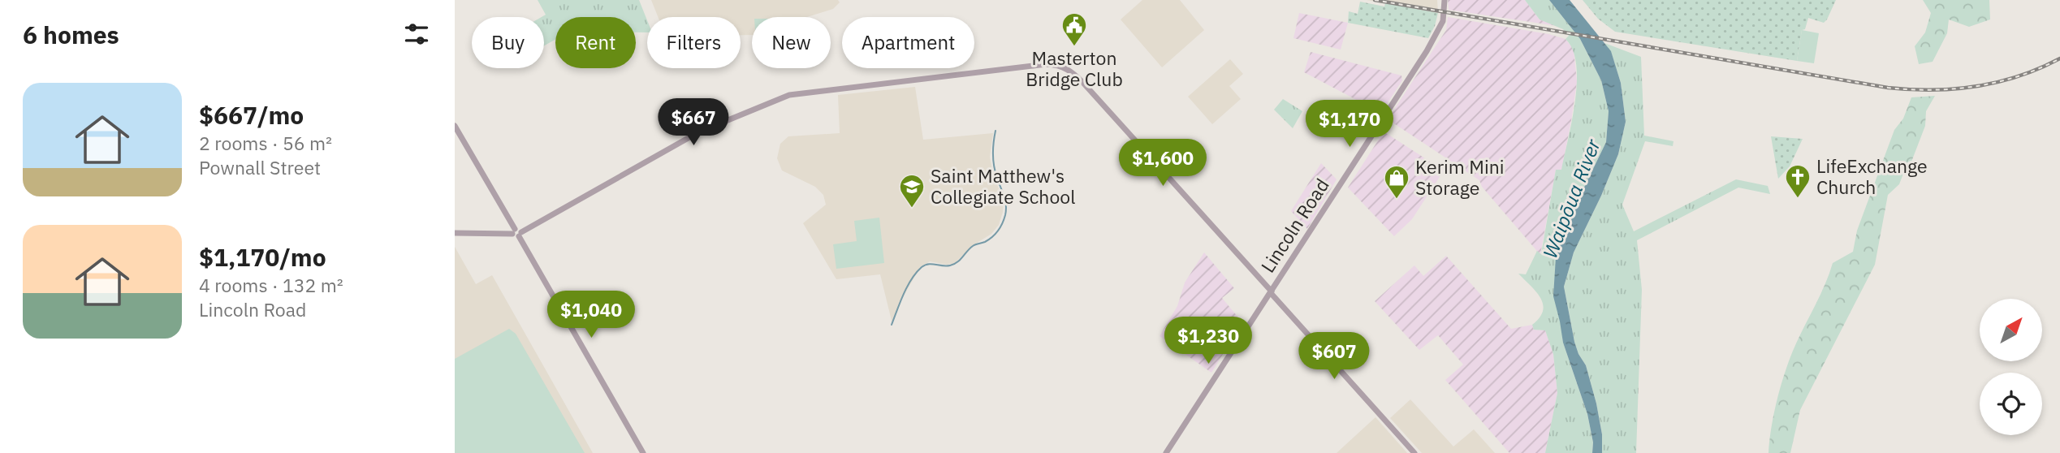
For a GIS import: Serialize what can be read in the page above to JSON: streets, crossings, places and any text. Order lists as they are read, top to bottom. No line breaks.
{"streets":{"street":["Lincoln Road"]},"water":["Waipōua River"],"places":{"public building":["Masterton Bridge Club"],"church":["LifeExchange Church"],"shop":["Kerim Mini Storage"],"school or university":["Saint Matthew's Collegiate School"]},"north":"top right","page":{"heading":"6 homes","chip":["Buy","Rent","Filters","New","Apartment"],"list":[{"name":"$667/mo","note":"2 rooms · 56 m² · Pownall Street"},{"name":"$1,170/mo","note":"4 rooms · 132 m² · Lincoln Road"}],"price":["$667","$1,170","$1,600","$1,040","$1,230","$607"]}}
